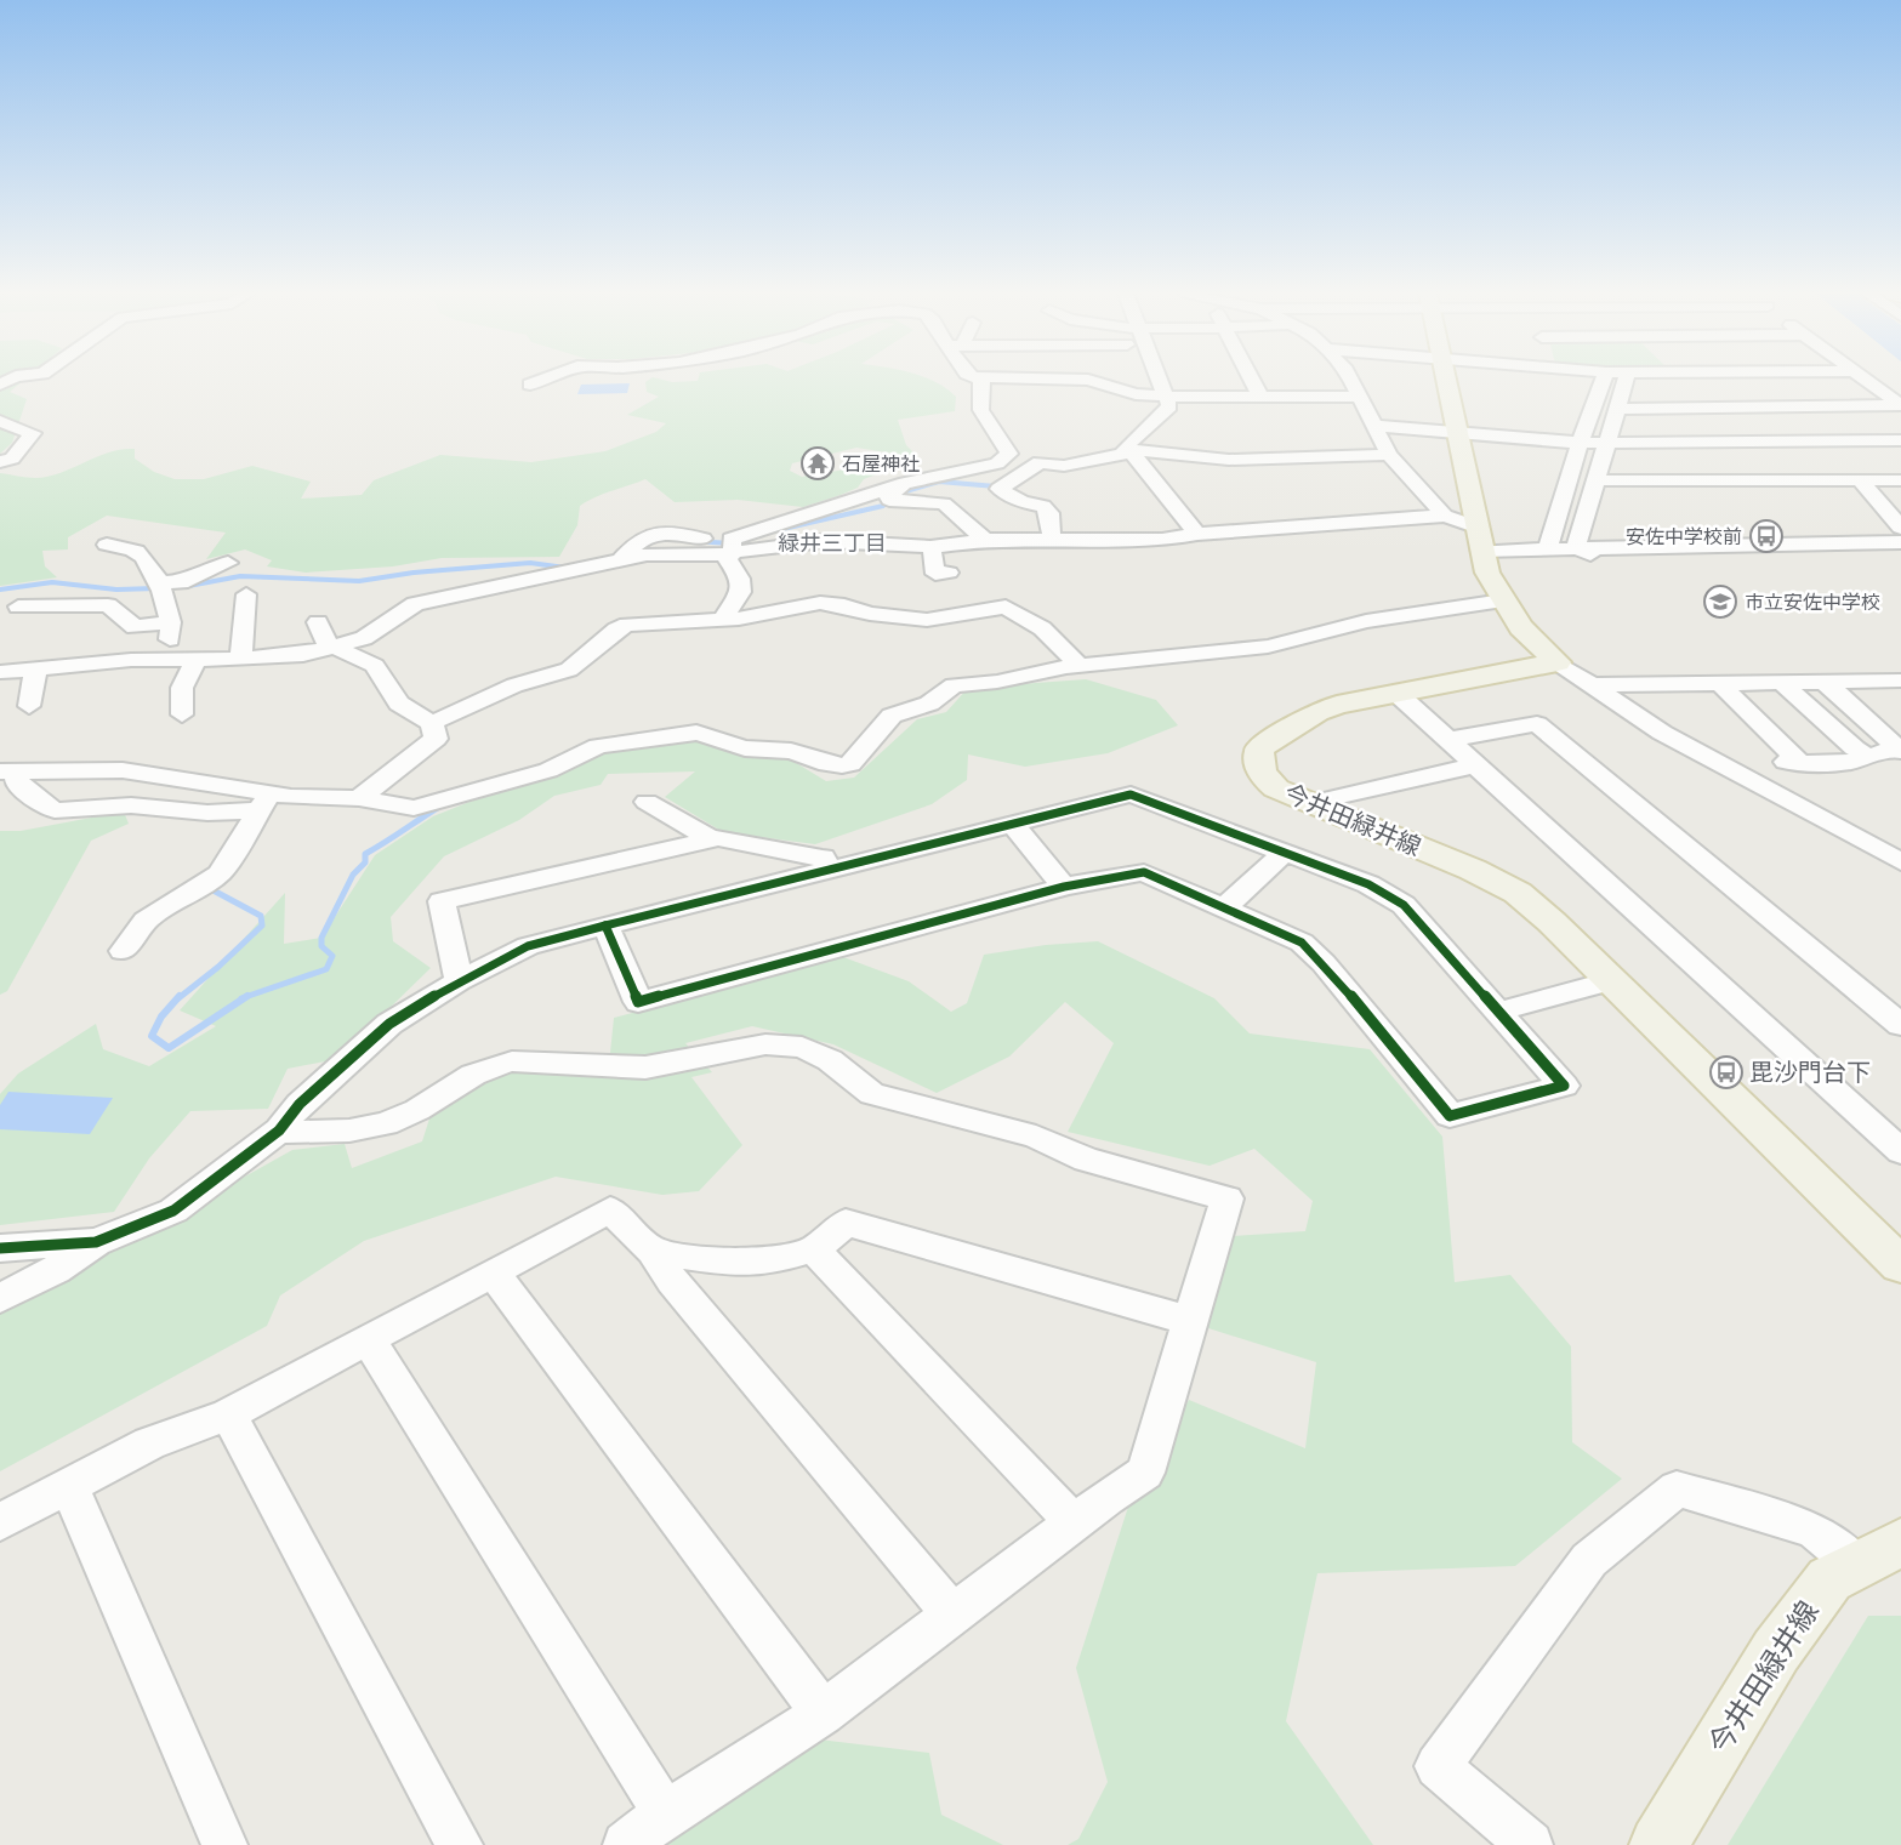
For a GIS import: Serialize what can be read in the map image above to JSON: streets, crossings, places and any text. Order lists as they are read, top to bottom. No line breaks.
{"streets":{"main road":["今井田緑井線"]},"districts":["緑井三丁目"],"places":{"temple":["石屋神社"],"bus stop":["安佐中学校前","毘沙門台下"],"school or university":["市立安佐中学校"]}}
